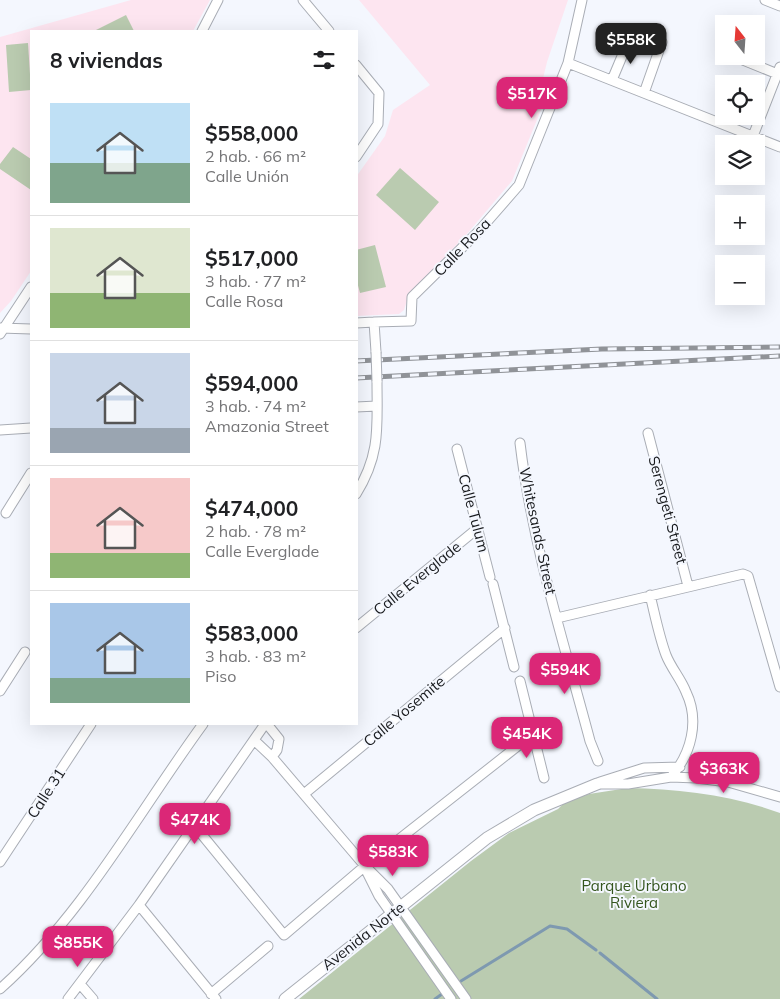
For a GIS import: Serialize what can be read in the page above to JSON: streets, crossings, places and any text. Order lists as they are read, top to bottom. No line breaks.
{"streets":{"street":["Calle Rosa","Serengeti Street","Calle Tulum","Whitesands Street","Calle Everglade","Calle Yosemite","Calle 31","Avenida Norte"]},"crossings":[["Calle Tulum","Calle Everglade"],["Calle Tulum","Calle Yosemite"]],"parks":["Parque Urbano Riviera"],"north":"top","page":{"map_buttons":["+","−"],"price":["$558K","$517K","$594K","$454K","$363K","$474K","$583K","$855K"],"heading":"8 viviendas","list":[{"name":"$558,000","note":"2 hab. · 66 m² · Calle Unión"},{"name":"$517,000","note":"3 hab. · 77 m² · Calle Rosa"},{"name":"$594,000","note":"3 hab. · 74 m² · Amazonia Street"},{"name":"$474,000","note":"2 hab. · 78 m² · Calle Everglade"},{"name":"$583,000","note":"3 hab. · 83 m² · Piso"}]}}
